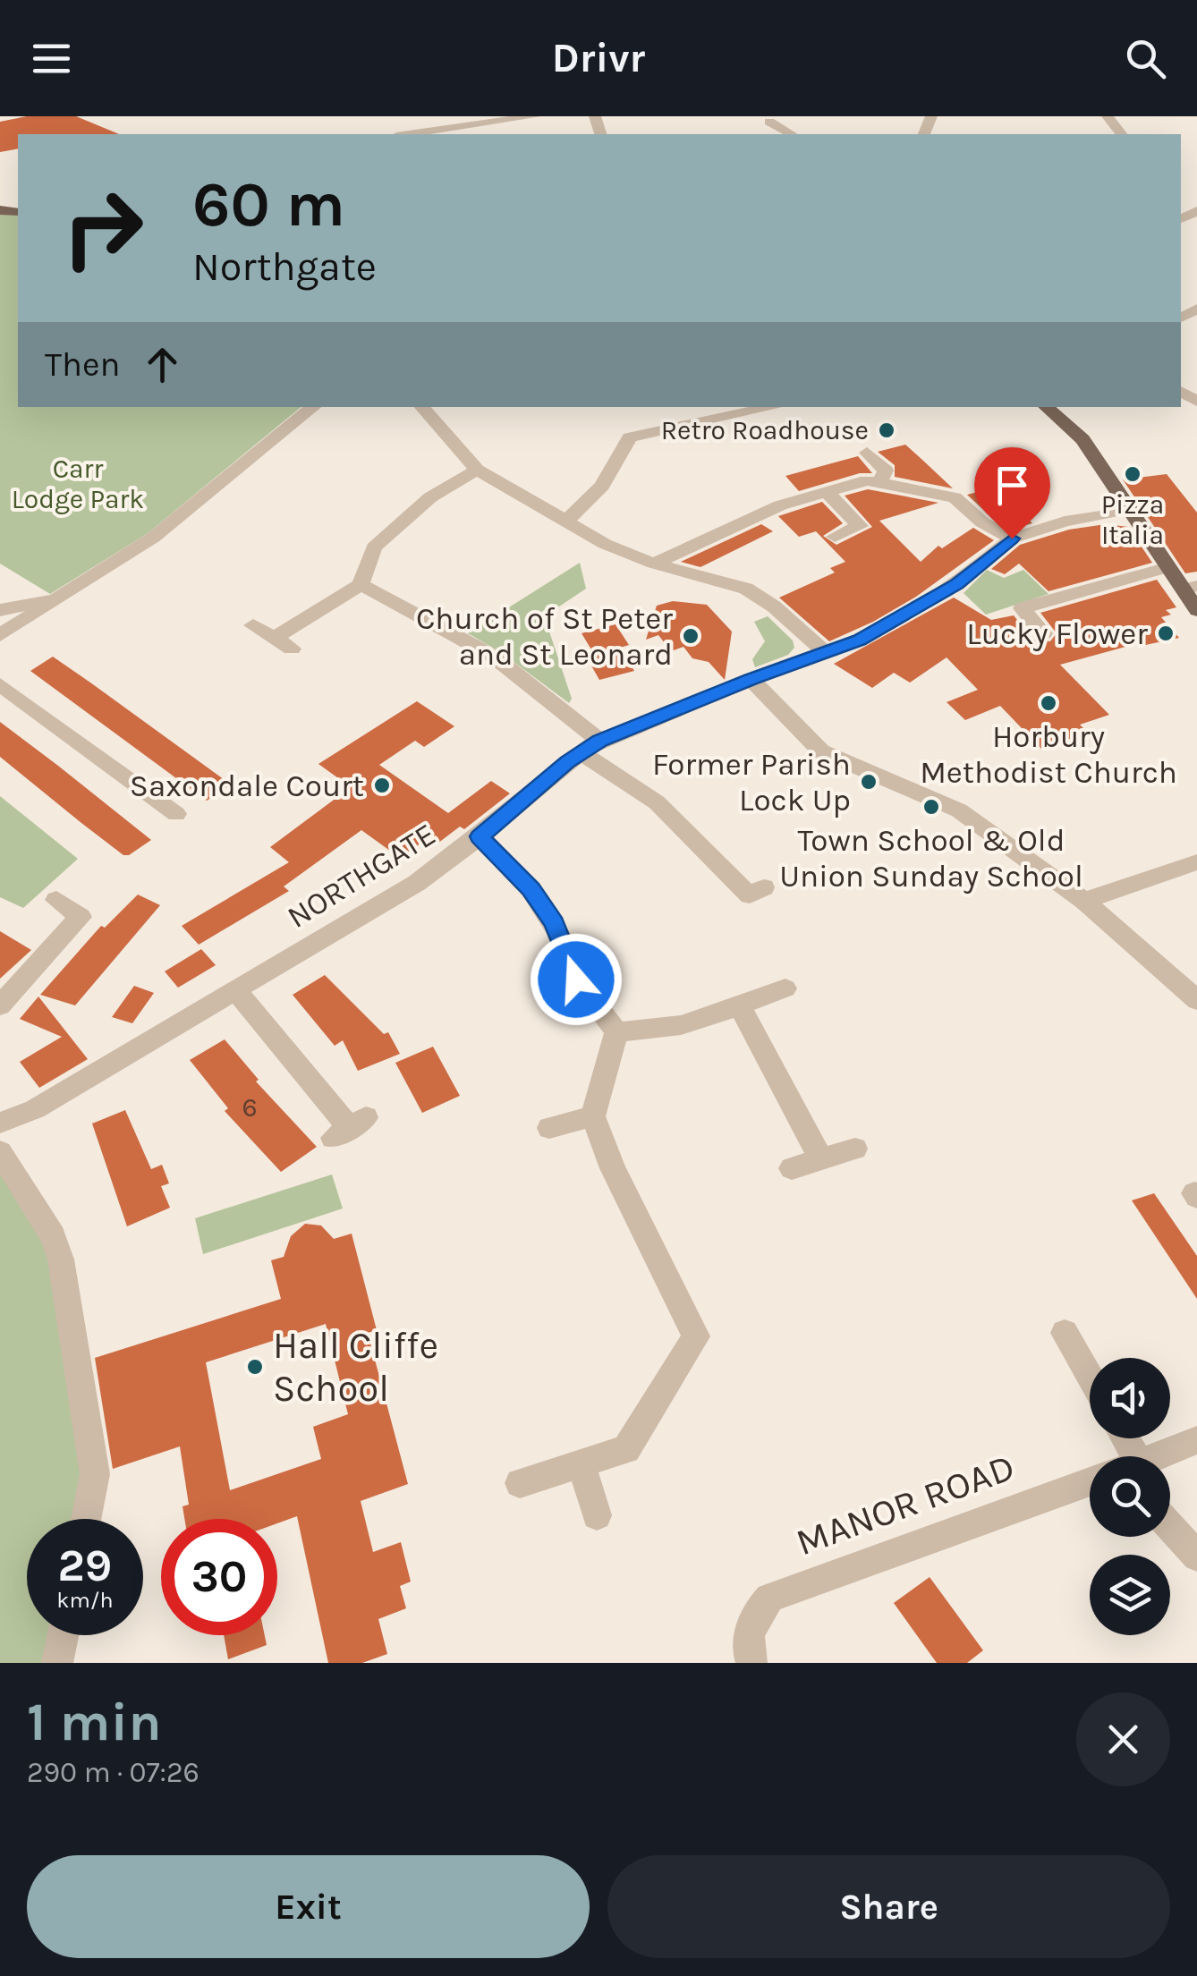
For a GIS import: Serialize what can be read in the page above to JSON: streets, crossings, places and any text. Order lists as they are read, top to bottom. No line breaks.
{"streets":{"street":["NORTHGATE","MANOR ROAD"]},"parks":["Carr Lodge Park"],"places":["Retro Roadhouse","Pizza Italia","Lucky Flower","Church of St Peter and St Leonard","Horbury Methodist Church","Former Parish Lock Up","Saxondale Court","Town School & Old Union Sunday School","Hall Cliffe School"],"house_numbers":["6"],"page":{"header":"Drivr","turn":["60 m","Northgate"],"then":"Then","speed":"29 km/h","limit":"30","heading":["1 min","290 m · 07:26"],"buttons":["Exit","Share"]}}
